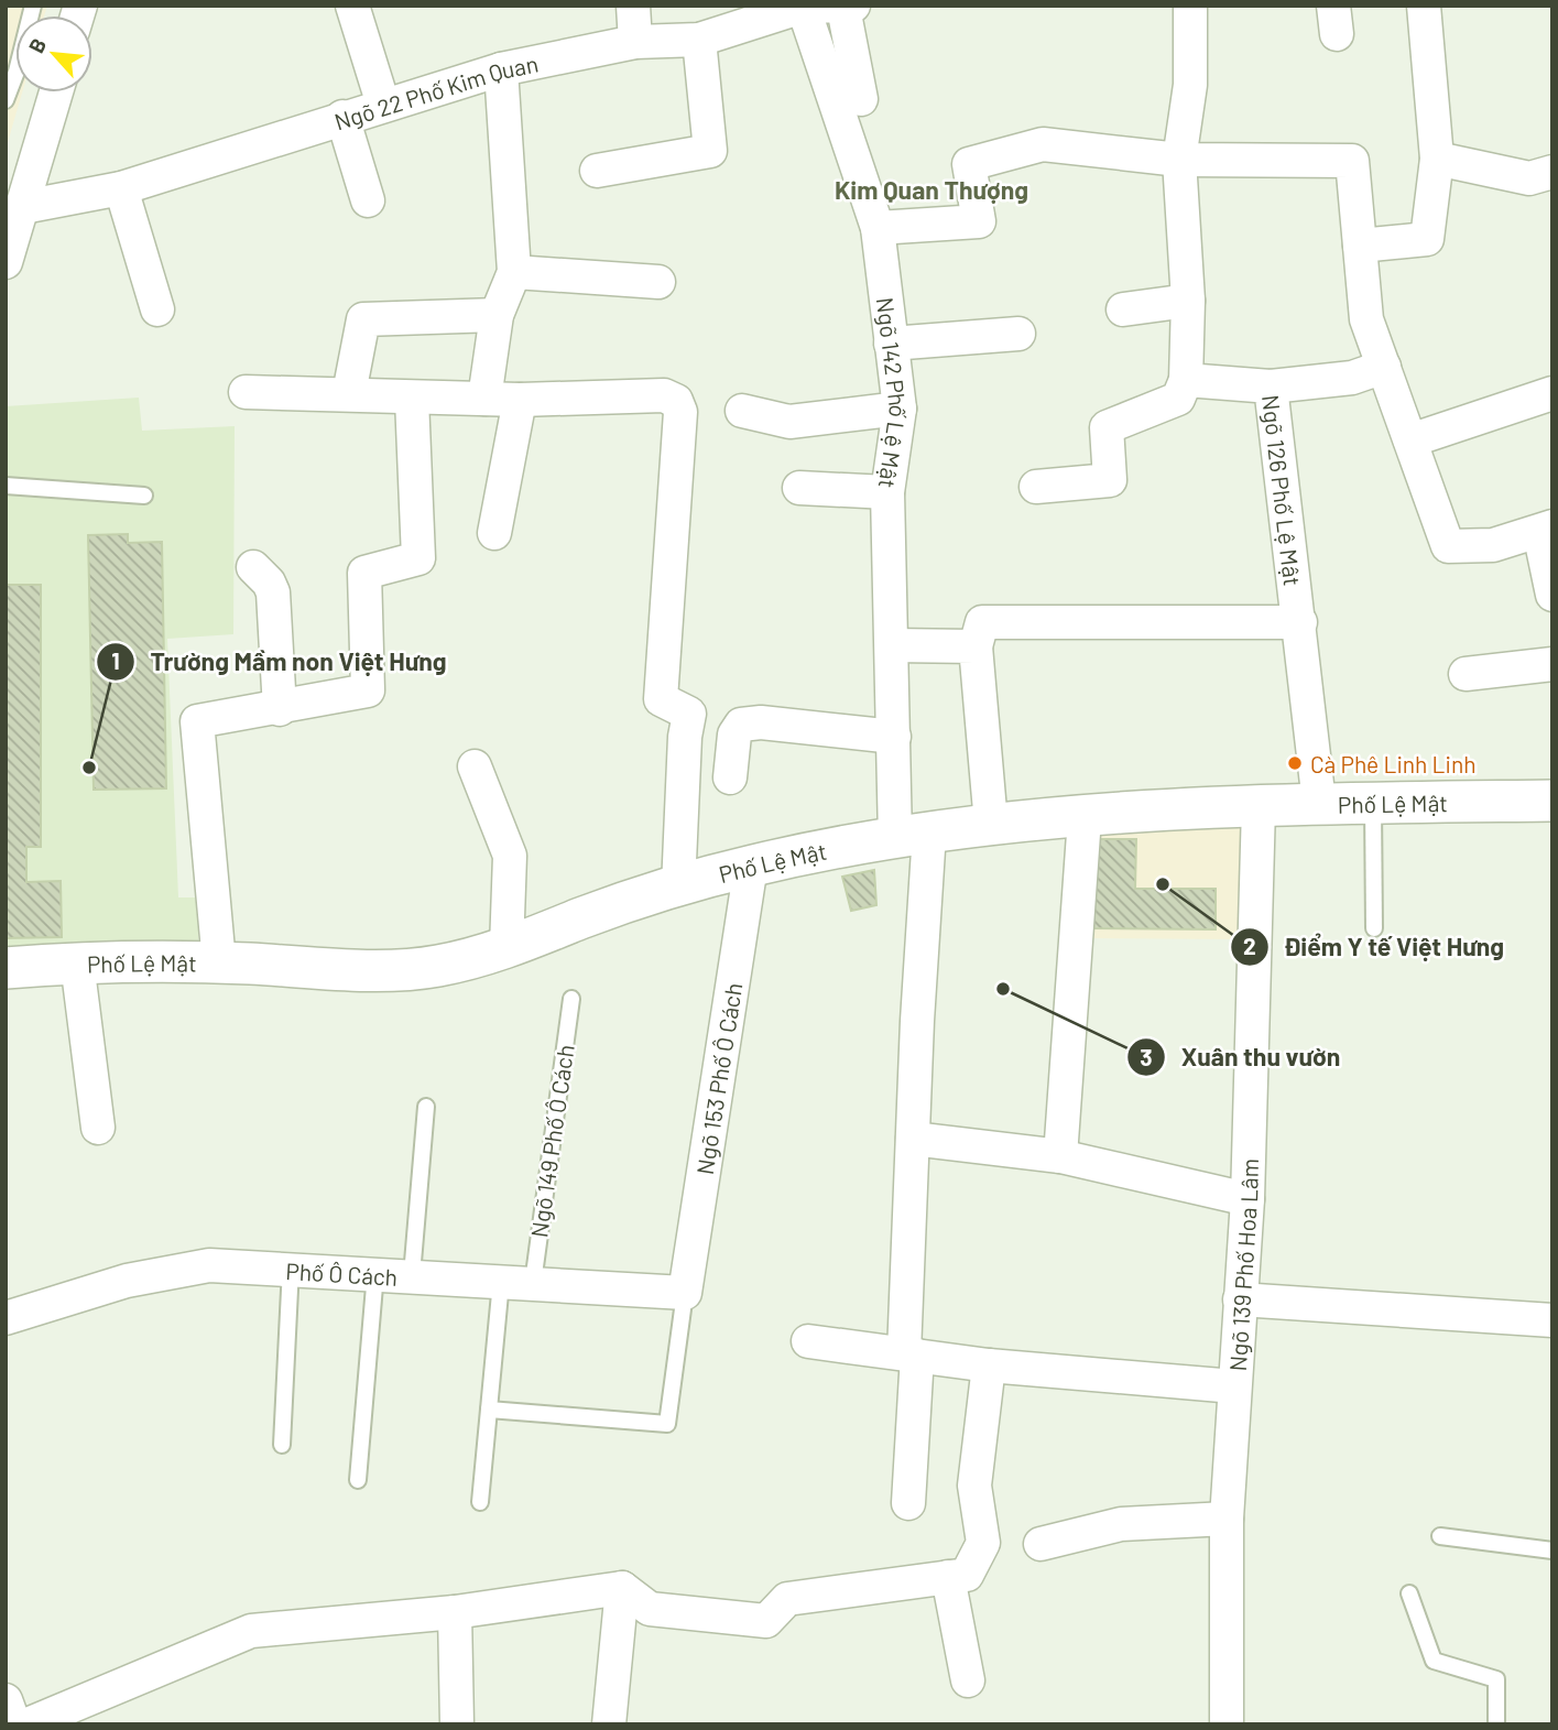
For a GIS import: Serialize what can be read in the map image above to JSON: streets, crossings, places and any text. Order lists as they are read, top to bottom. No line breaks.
{"streets":{"street":["Ngõ 22 Phố Kim Quan","Ngõ 142 Phố Lệ Mật","Ngõ 126 Phố Lệ Mật","Phố Lệ Mật","Ngõ 153 Phố Ô Cách","Ngõ 139 Phố Hoa Lâm","Phố Ô Cách"],"lane":["Ngõ 149 Phố Ô Cách"]},"crossings":[["Ngõ 22 Phố Kim Quan","Ngõ 142 Phố Lệ Mật"],["Ngõ 142 Phố Lệ Mật","Phố Lệ Mật"],["Ngõ 126 Phố Lệ Mật","Phố Lệ Mật"],["Phố Lệ Mật","Ngõ 153 Phố Ô Cách"],["Phố Lệ Mật","Ngõ 139 Phố Hoa Lâm"],["Ngõ 153 Phố Ô Cách","Phố Ô Cách"],["Ngõ 149 Phố Ô Cách","Phố Ô Cách"]],"districts":["Kim Quan Thượng"],"places":["Cà Phê Linh Linh","Trường Mầm non Việt Hưng","Điểm Y tế Việt Hưng","Xuân thu vườn"],"north":"top left"}
